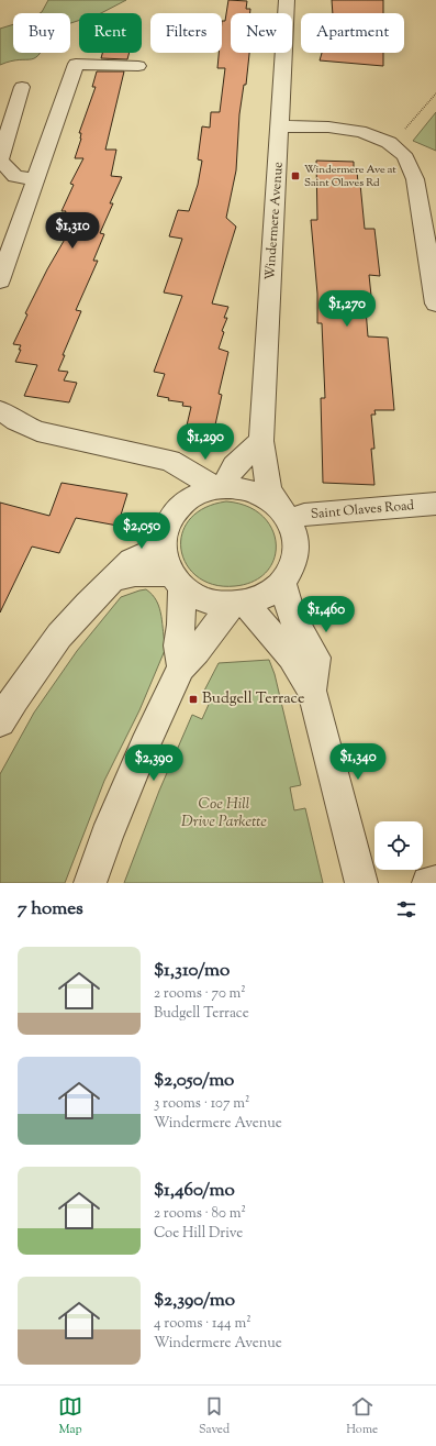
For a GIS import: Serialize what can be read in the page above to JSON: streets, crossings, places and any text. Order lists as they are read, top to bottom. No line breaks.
{"streets":{"street":["Windermere Avenue","Saint Olaves Road"]},"crossings":[["Windermere Avenue","Saint Olaves Road"]],"parks":["Coe Hill Drive Parkette"],"places":{"transit":["Windermere Ave at Saint Olaves Rd","Budgell Terrace"]},"page":{"chip":["Buy","Rent","Filters","New","Apartment"],"price":["$1,310","$1,270","$1,290","$2,050","$1,460","$1,340","$2,390"],"heading":"7 homes","list":[{"name":"$1,310/mo","note":"2 rooms · 70 m² · Budgell Terrace"},{"name":"$2,050/mo","note":"3 rooms · 107 m² · Windermere Avenue"},{"name":"$1,460/mo","note":"2 rooms · 80 m² · Coe Hill Drive"},{"name":"$2,390/mo","note":"4 rooms · 144 m² · Windermere Avenue"}],"tabs":["Map","Saved","Home"]}}
